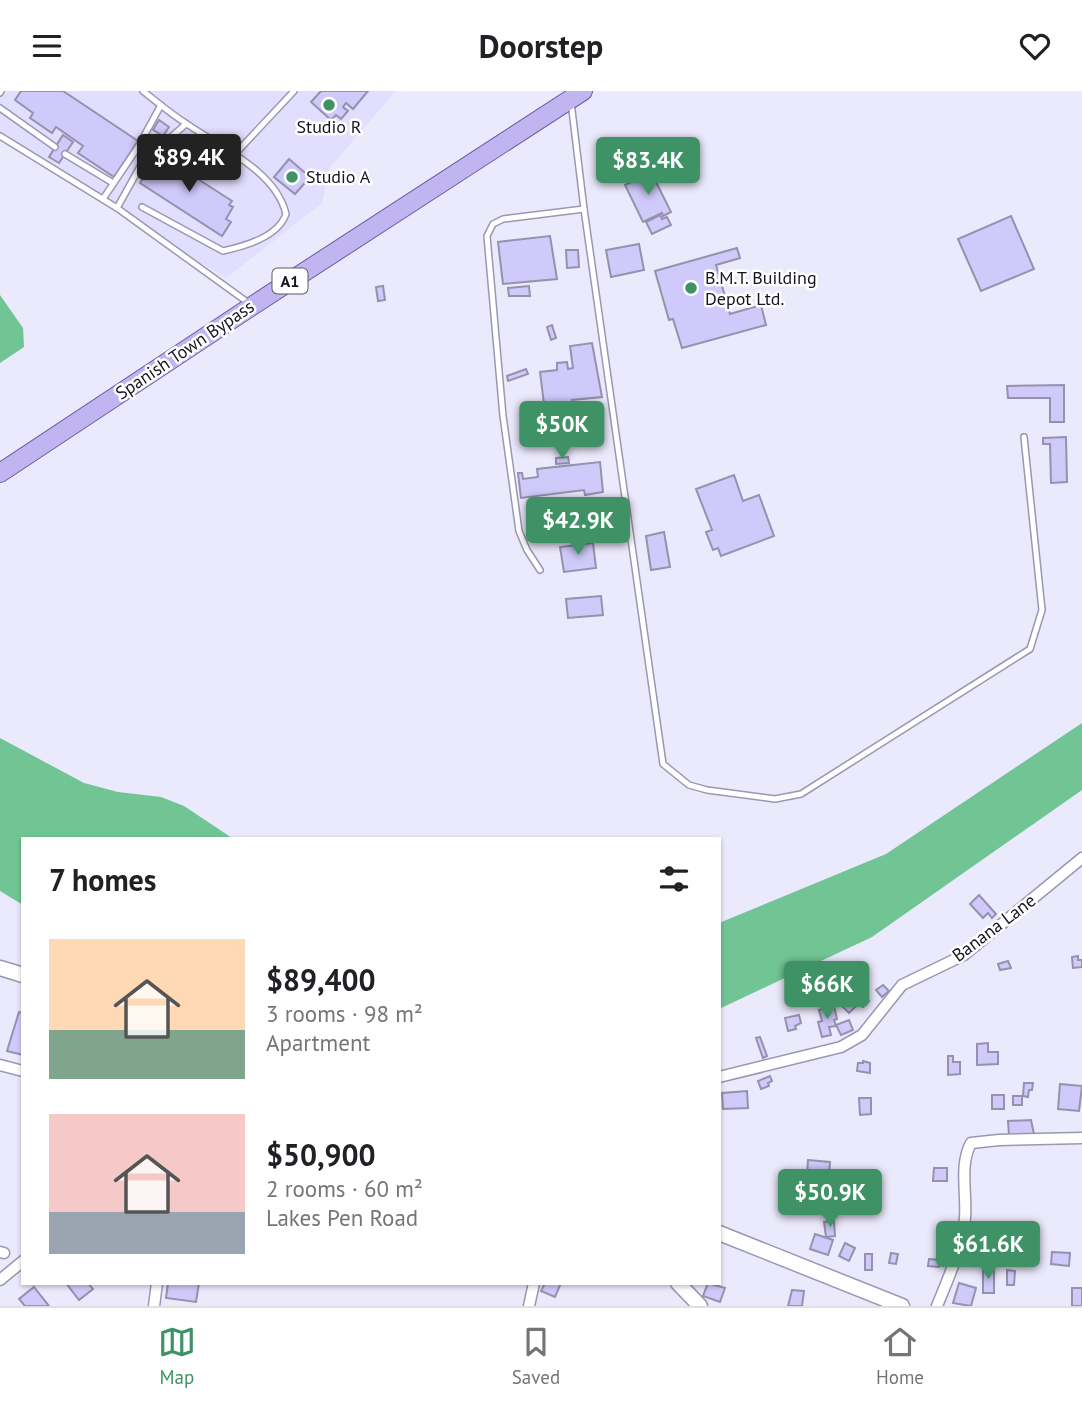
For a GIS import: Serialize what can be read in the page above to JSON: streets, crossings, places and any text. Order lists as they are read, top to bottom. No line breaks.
{"streets":{"main road":["A1","Spanish Town Bypass"],"street":["Banana Lane"]},"places":["Studio R","Studio A","B.M.T. Building Depot Ltd."],"page":{"header":"Doorstep","price":["$89.4K","$83.4K","$50K","$42.9K","$66K","$50.9K","$61.6K"],"heading":"7 homes","list":[{"name":"$89,400","note":"3 rooms · 98 m² · Apartment"},{"name":"$50,900","note":"2 rooms · 60 m² · Lakes Pen Road"}],"tabs":["Map","Saved","Home"]}}
